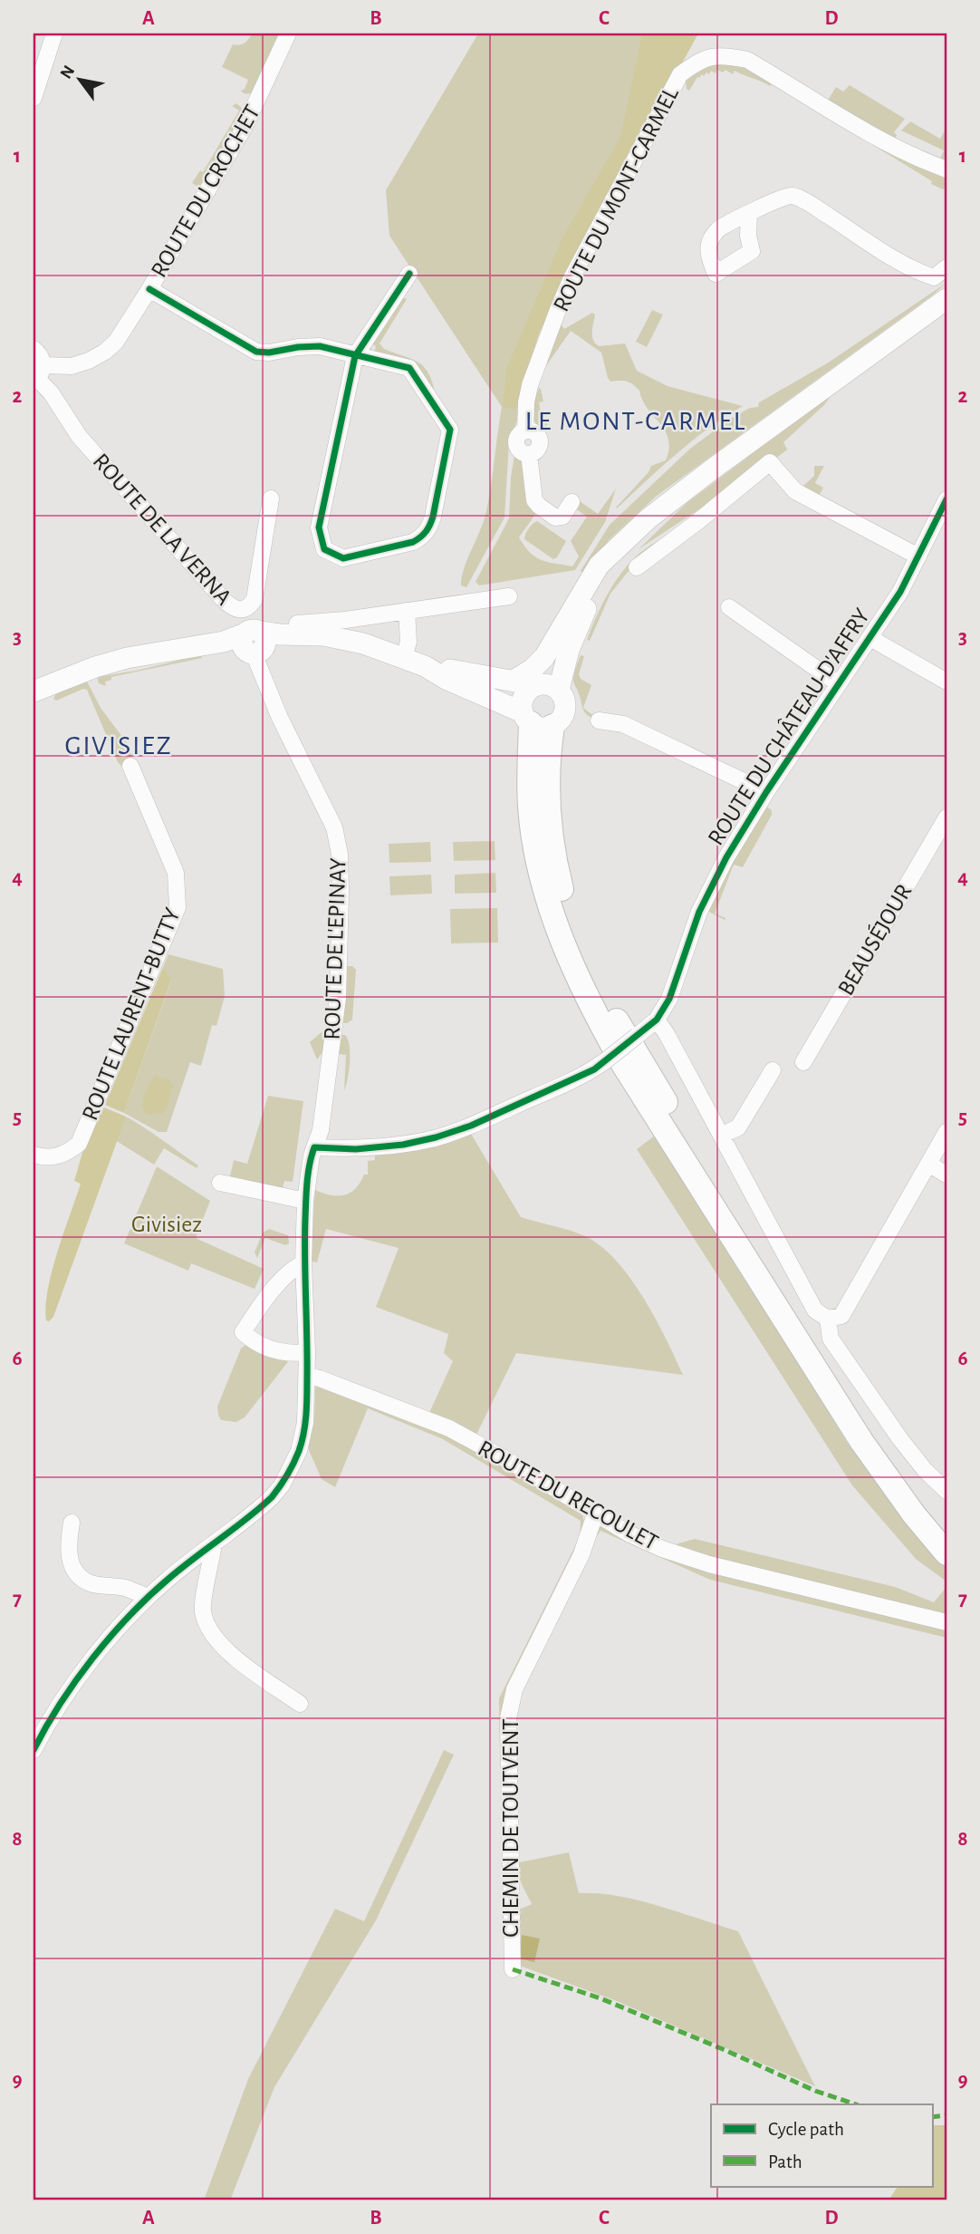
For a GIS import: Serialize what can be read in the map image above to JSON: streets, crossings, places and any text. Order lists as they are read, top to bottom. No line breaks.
{"streets":{"street":["ROUTE DU CROCHET","ROUTE DU MONT-CARMEL","ROUTE DE LA VERNA","ROUTE DU CHÂTEAU-D'AFFRY","BEAUSÉJOUR","ROUTE DE L'EPINAY","ROUTE LAURENT-BUTTY","ROUTE DU RECOULET","CHEMIN DE TOUTVENT"]},"crossings":[["ROUTE DU CROCHET","ROUTE DE LA VERNA"],["ROUTE DU CHÂTEAU-D'AFFRY","ROUTE DE L'EPINAY"],["ROUTE DU RECOULET","CHEMIN DE TOUTVENT"]],"districts":["LE MONT-CARMEL","GIVISIEZ"],"parks":["Givisiez"],"legend":["Cycle path","Path"],"north":"top left","grid":{"columns":["A","B","C","D"],"rows":["1","2","3","4","5","6","7","8","9"]}}
